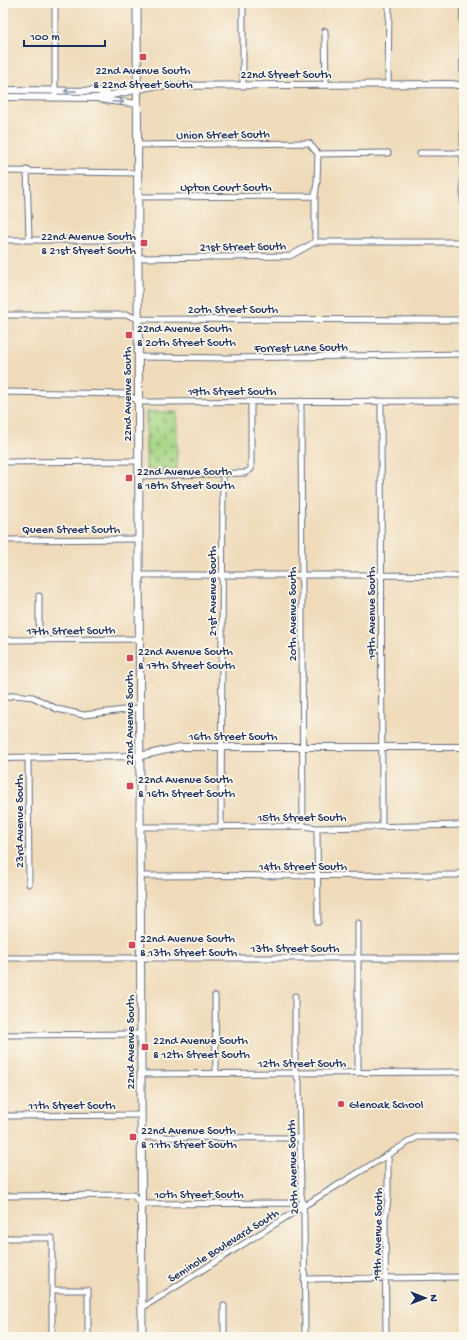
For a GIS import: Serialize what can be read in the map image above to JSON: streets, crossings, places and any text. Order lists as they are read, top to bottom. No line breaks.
{"streets":{"main road":["22nd Avenue South"],"street":["22nd Street South","Union Street South","Upton Court South","21st Street South","20th Street South","Forrest Lane South","19th Street South","Queen Street South","21st Avenue South","19th Avenue South","20th Avenue South","17th Street South","16th Street South","15th Street South","23rd Avenue South","14th Street South","13th Street South","12th Street South","11th Street South","10th Street South","Seminole Boulevard South"]},"crossings":[["22nd Street South","22nd Avenue South"],["Union Street South","22nd Avenue South"],["Upton Court South","22nd Avenue South"],["21st Street South","22nd Avenue South"],["20th Street South","22nd Avenue South"],["Forrest Lane South","22nd Avenue South"],["19th Street South","22nd Avenue South"],["19th Street South","19th Avenue South"],["19th Street South","20th Avenue South"],["22nd Avenue South","Queen Street South"],["22nd Avenue South","17th Street South"],["22nd Avenue South","16th Street South"],["22nd Avenue South","15th Street South"],["22nd Avenue South","14th Street South"],["22nd Avenue South","13th Street South"],["22nd Avenue South","12th Street South"],["22nd Avenue South","11th Street South"],["22nd Avenue South","10th Street South"],["22nd Avenue South","Seminole Boulevard South"],["21st Avenue South","16th Street South"],["21st Avenue South","15th Street South"],["19th Avenue South","16th Street South"],["19th Avenue South","15th Street South"],["19th Avenue South","Seminole Boulevard South"],["20th Avenue South","16th Street South"],["20th Avenue South","15th Street South"],["20th Avenue South","12th Street South"],["20th Avenue South","10th Street South"],["20th Avenue South","Seminole Boulevard South"],["16th Street South","23rd Avenue South"],["10th Street South","Seminole Boulevard South"]],"places":{"transit":["22nd Avenue South & 22nd Street South","22nd Avenue South & 21st Street South","22nd Avenue South & 20th Street South","22nd Avenue South & 18th Street South","22nd Avenue South & 17th Street South","22nd Avenue South & 16th Street South","22nd Avenue South & 13th Street South","22nd Avenue South & 12th Street South","22nd Avenue South & 11th Street South"],"other":["Glenoak School"]},"scale_bar":"100 m","north":"right"}
